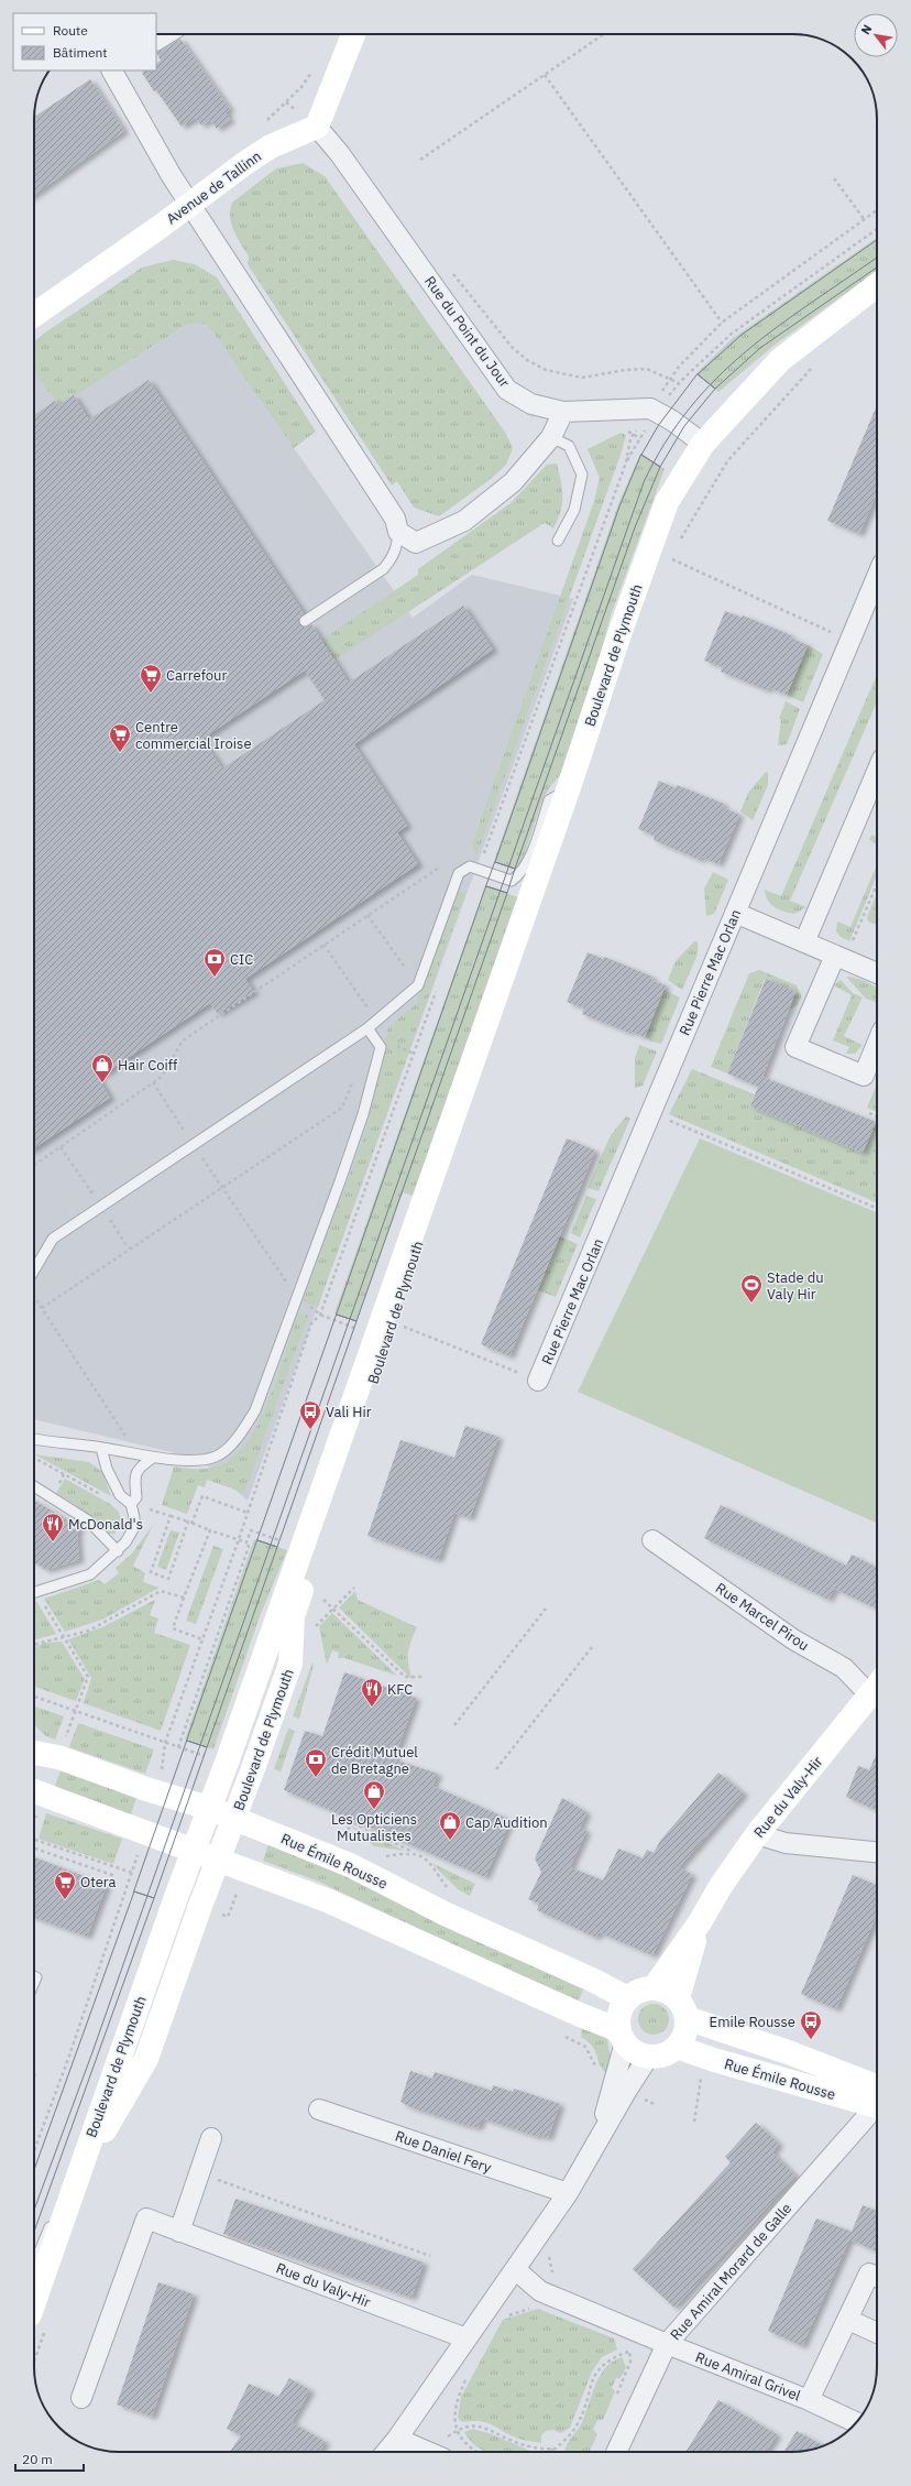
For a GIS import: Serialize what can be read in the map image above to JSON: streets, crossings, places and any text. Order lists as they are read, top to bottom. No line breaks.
{"streets":{"main road":["Avenue de Tallinn","Boulevard de Plymouth","Rue du Valy-Hir","Rue Émile Rousse"],"street":["Rue du Point du Jour","Rue Pierre Mac Orlan","Rue Marcel Pirou","Rue Daniel Fery","Rue Amiral Morard de Galle","Rue Amiral Grivel"]},"crossings":[["Avenue de Tallinn","Rue du Point du Jour"],["Boulevard de Plymouth","Rue Émile Rousse"],["Rue Marcel Pirou","Rue du Valy-Hir"],["Rue du Valy-Hir","Rue Émile Rousse"],["Rue Amiral Morard de Galle","Rue Amiral Grivel"]],"places":{"supermarket":["Carrefour","Centre commercial Iroise","Otera"],"bank":["CIC","Crédit Mutuel de Bretagne"],"shop":["Hair Coiff","Les Opticiens Mutualistes","Cap Audition"],"sports":["Stade du Valy Hir"],"bus stop":["Vali Hir","Emile Rousse"],"restaurant":["McDonald's","KFC"]},"legend":["Route","Bâtiment"],"scale_bar":"20 m","north":"top left"}
